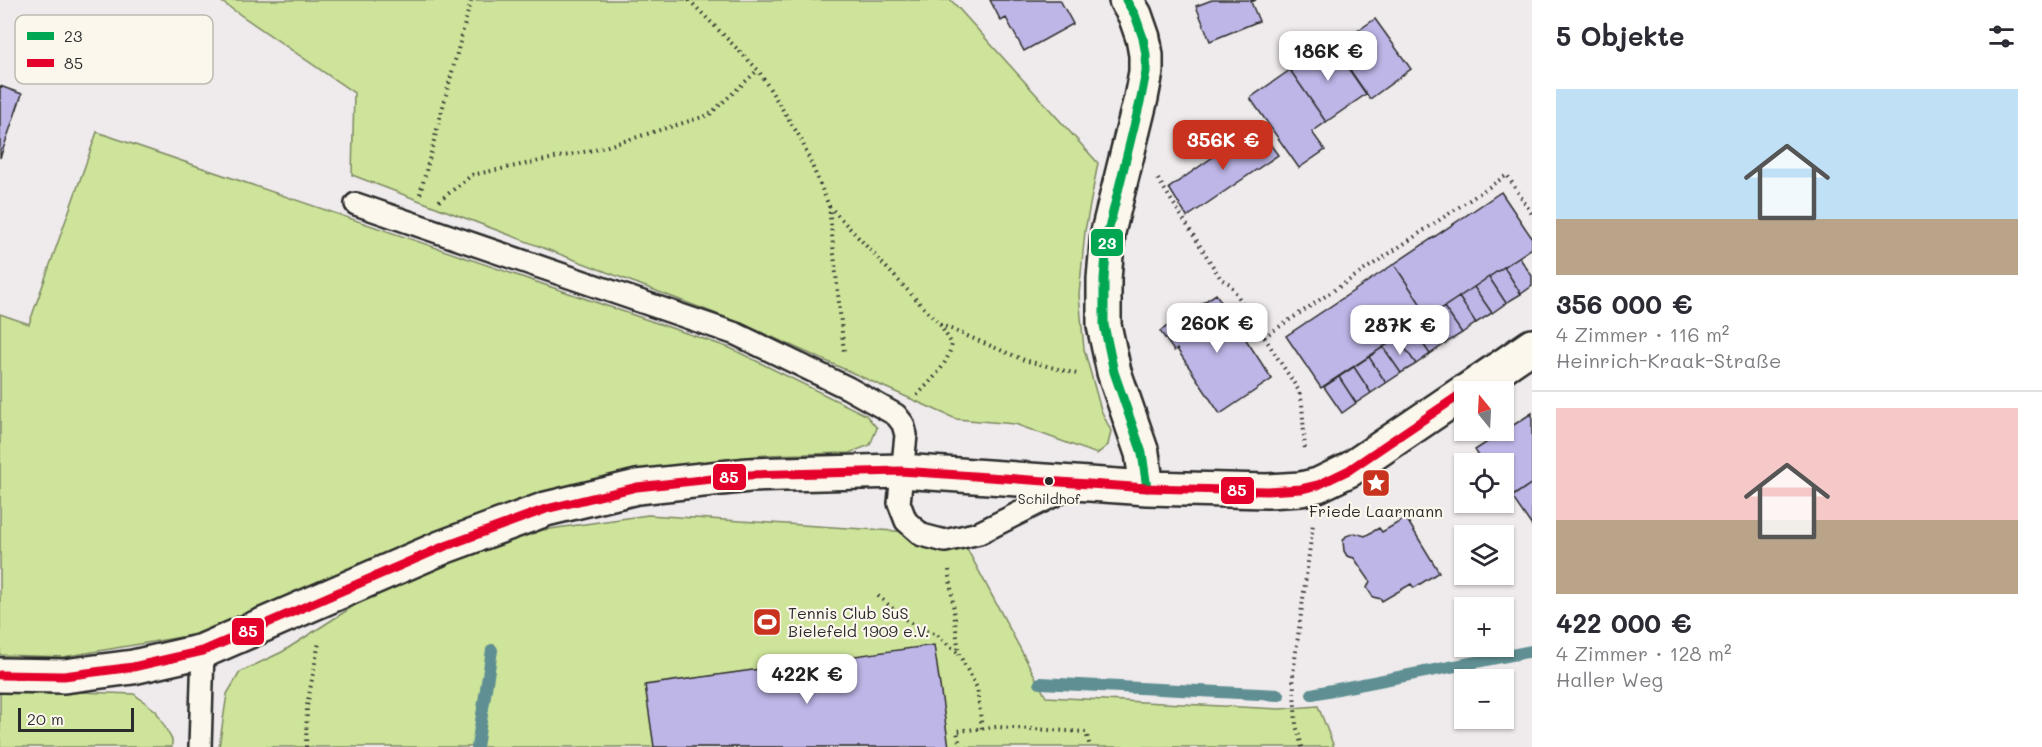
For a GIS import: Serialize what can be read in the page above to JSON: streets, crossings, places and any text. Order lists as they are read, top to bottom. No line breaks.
{"places":{"other":["Schildhof"],"place":["Friede Laarmann"],"sports":["Tennis Club SuS Bielefeld 1909 e.V."]},"lines":["transit line 23","transit line 85"],"legend":["23","85"],"scale_bar":"20 m","north":"top","page":{"heading":"5 Objekte","price":["186K €","356K €","260K €","287K €","422K €"],"list":[{"name":"356 000 €","note":"4 Zimmer · 116 m² · Heinrich-Kraak-Straße"},{"name":"422 000 €","note":"4 Zimmer · 128 m² · Haller Weg"}],"map_buttons":["+","−"],"scale":"20 m"}}
